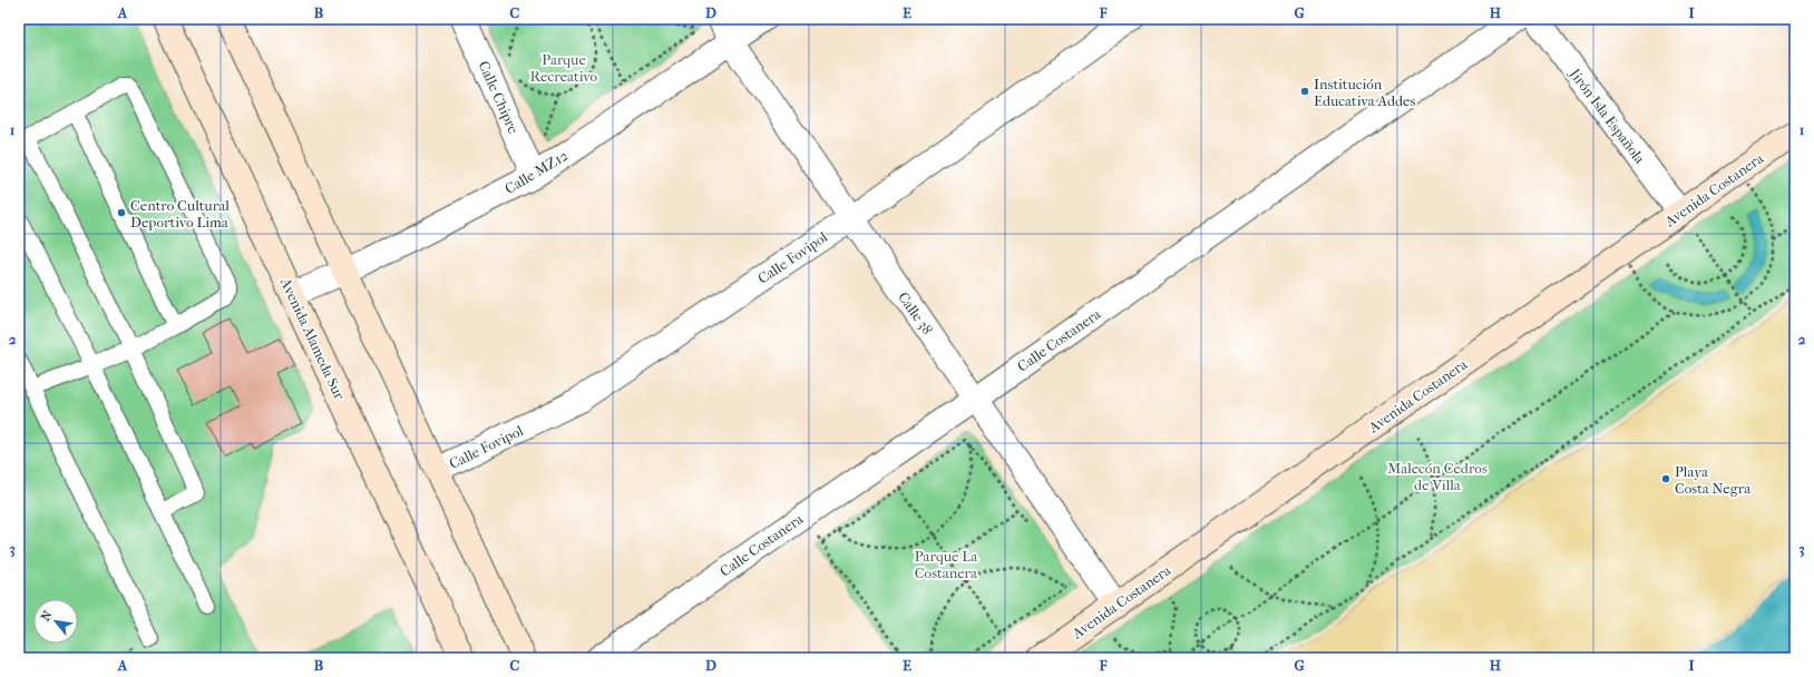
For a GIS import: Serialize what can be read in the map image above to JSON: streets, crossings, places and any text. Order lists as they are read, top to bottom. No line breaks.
{"streets":{"main road":["Avenida Costanera","Avenida Alameda Sur"],"street":["Calle Chipre","Jirón Isla Española","Calle MZ12","Calle Fovipol","Calle 38","Calle Costanera"]},"crossings":[["Calle Chipre","Calle MZ12"],["Jirón Isla Española","Avenida Costanera"],["Calle MZ12","Calle 38"],["Calle MZ12","Avenida Alameda Sur"],["Avenida Costanera","Calle 38"],["Calle Fovipol","Calle 38"],["Calle 38","Calle Costanera"]],"parks":["Parque Recreativo","Malecón Cedros de Villa","Parque La Costanera"],"places":["Institución Educativa Addes","Centro Cultural Deportivo Lima","Playa Costa Negra"],"north":"top left","grid":{"columns":["A","B","C","D","E","F","G","H","I"],"rows":["1","2","3"]}}
